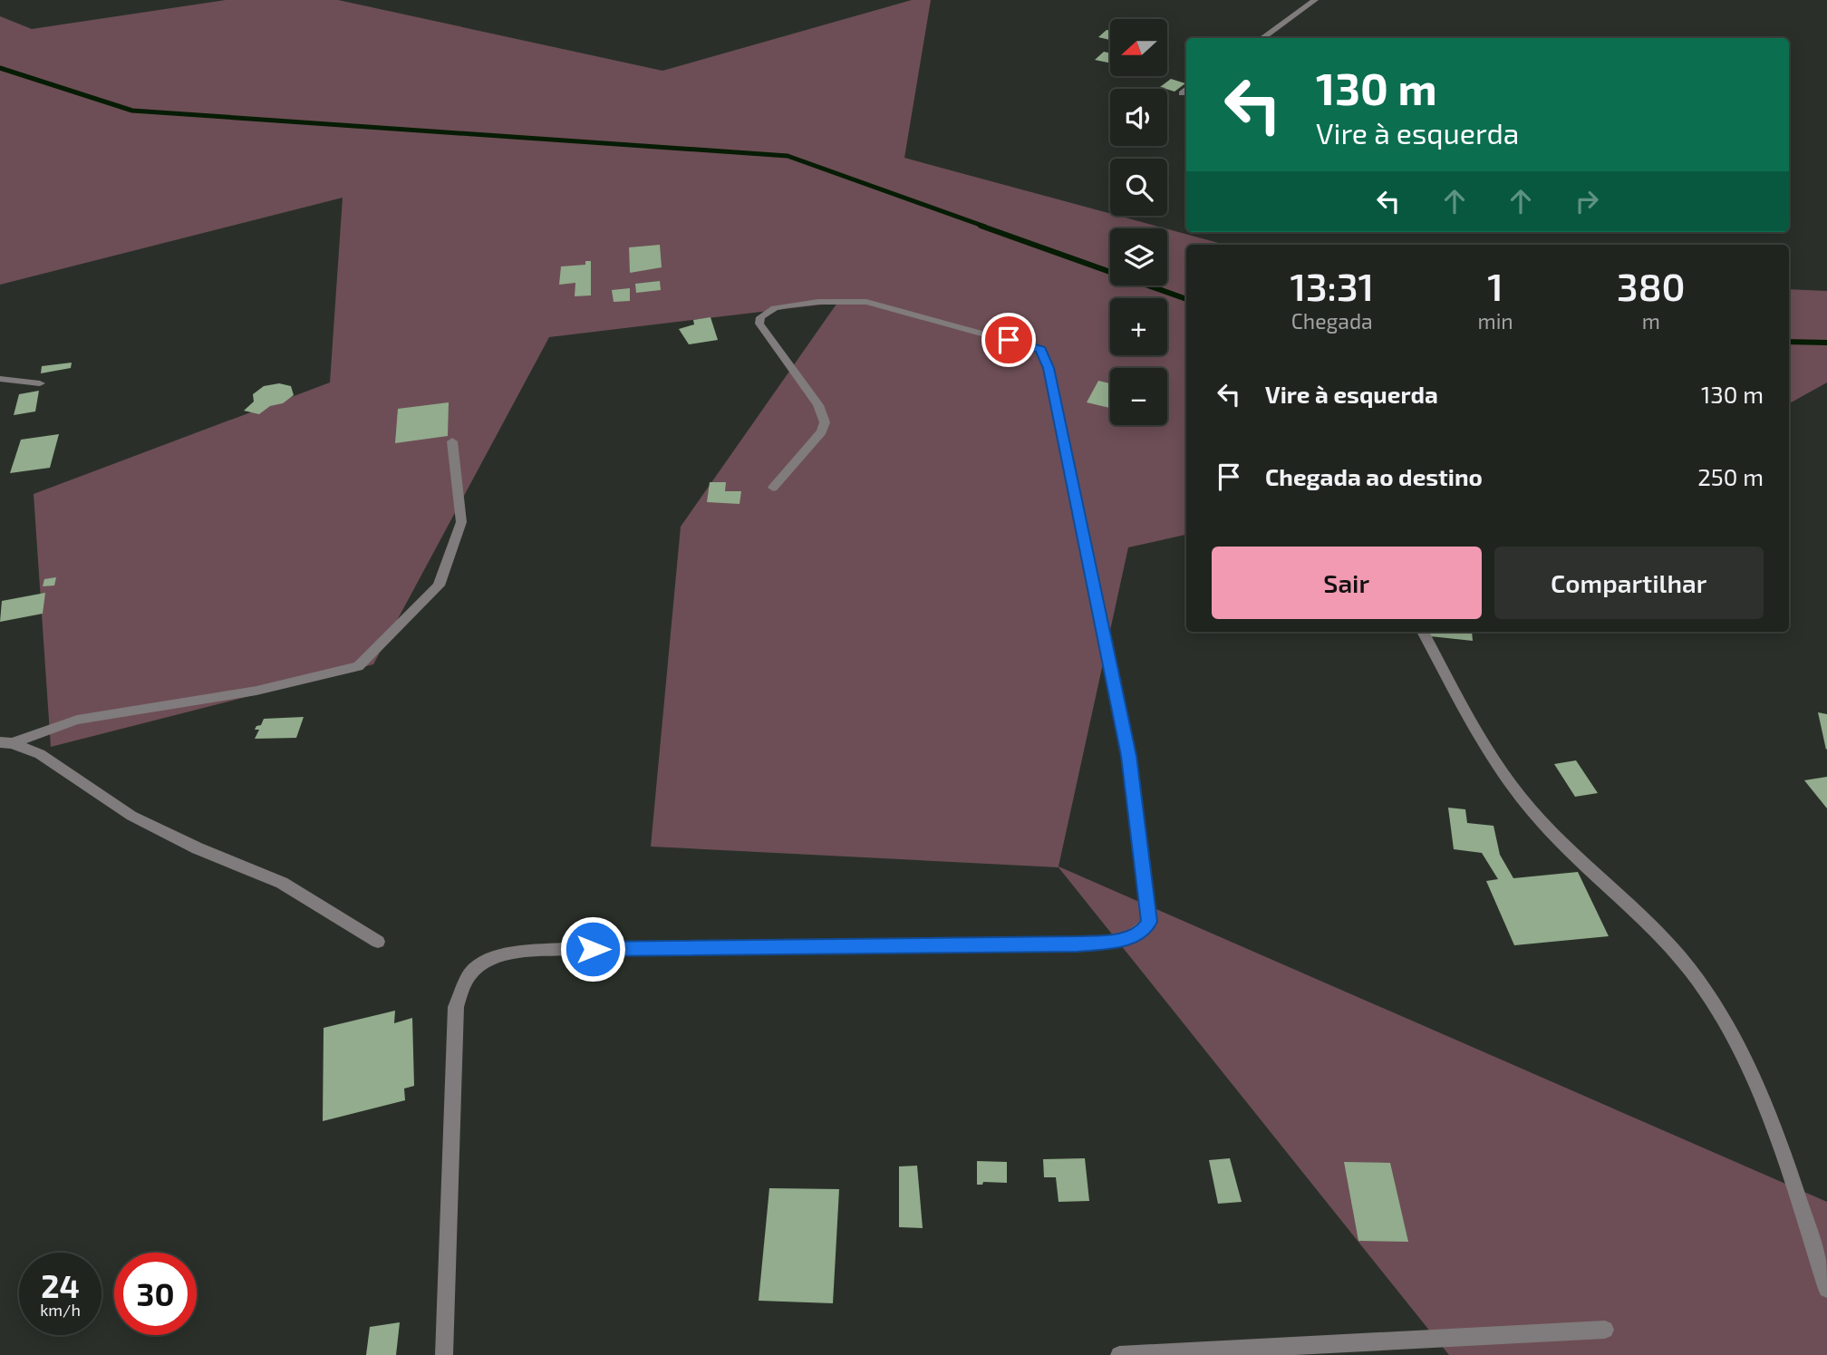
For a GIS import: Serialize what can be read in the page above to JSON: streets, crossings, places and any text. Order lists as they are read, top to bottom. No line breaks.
{"north":"left","page":{"map_buttons":["+","−"],"turn":["130 m","Vire à esquerda"],"eta":["13:31","Chegada","1","min","380","m"],"list":[{"name":"Vire à esquerda","value":"130 m"},{"name":"Chegada ao destino","value":"250 m"}],"buttons":["Sair","Compartilhar"],"speed":"24 km/h","limit":"30"}}
